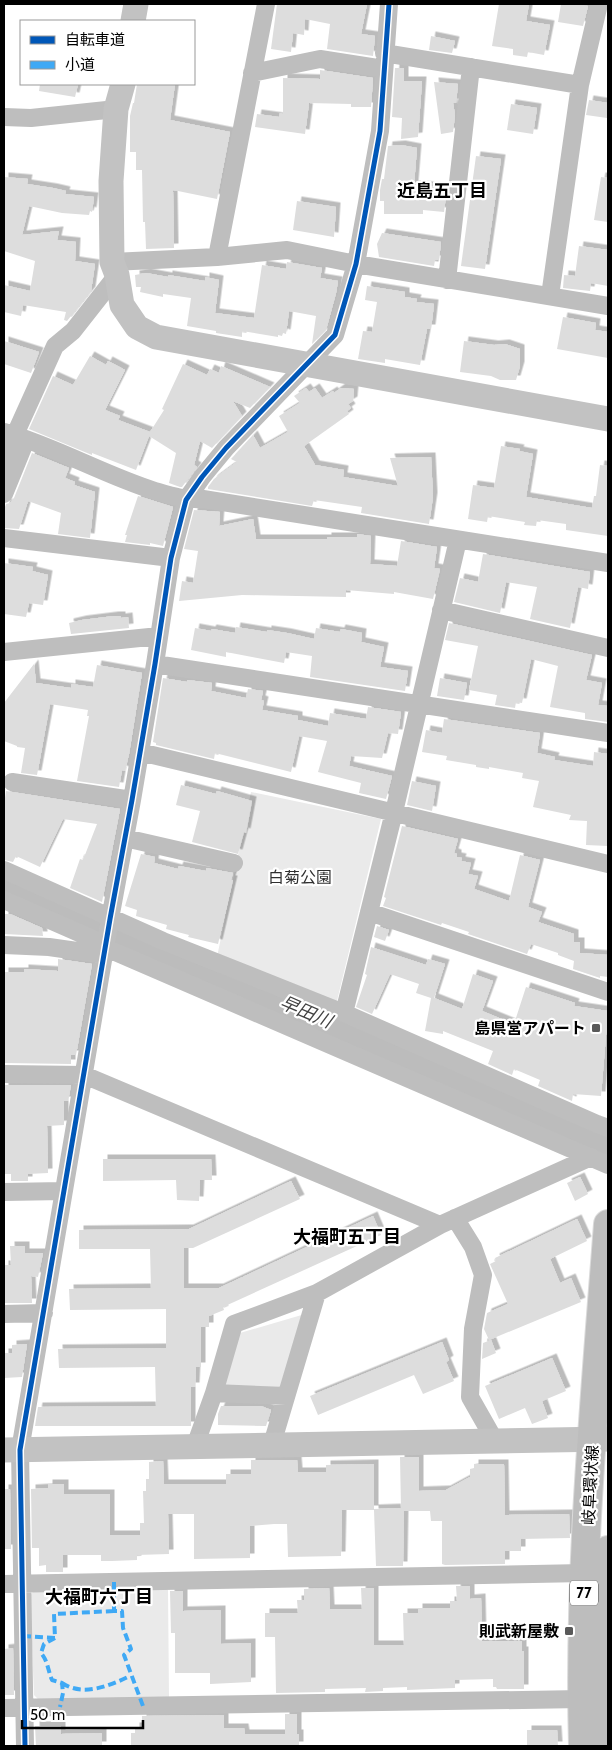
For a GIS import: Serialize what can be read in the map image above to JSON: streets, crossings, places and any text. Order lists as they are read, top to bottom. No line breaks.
{"streets":{"main road":["岐阜環状線","77"]},"districts":["近島五丁目","大福町五丁目","大福町六丁目"],"water":["早田川"],"parks":["白菊公園"],"places":{"transit":["島県営アパート","則武新屋敷"]},"legend":["自転車道","小道"],"scale_bar":"50 m"}
